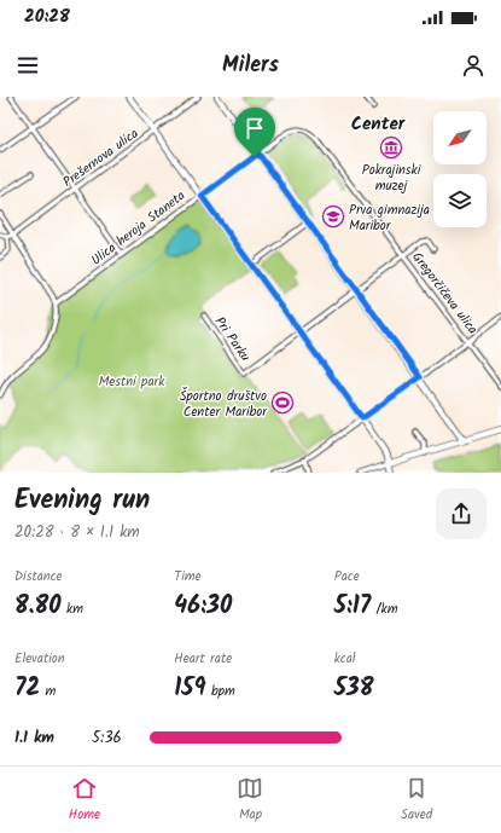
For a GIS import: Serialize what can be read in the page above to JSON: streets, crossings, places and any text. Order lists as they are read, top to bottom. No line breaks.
{"streets":{"street":["Prešernova ulica","Ulica heroja Staneta","Gregorčičeva ulica","Pri Parku"]},"crossings":[["Ulica heroja Staneta","Gregorčičeva ulica"]],"districts":["Center"],"parks":["Mestni park"],"places":{"museum":["Pokrajinski muzej"],"school or university":["Prva gimnazija Maribor"],"sports":["Športno društvo Center Maribor"]},"north":"bottom left","page":{"status":"20:28","header":"Milers","heading":["Evening run","20:28 · 8 × 1.1 km"],"stats":[["Distance","8.80 km"],["Time","46:30"],["Pace","5:17 /km"],["Elevation","72 m"],["Heart rate","159 bpm"],["kcal","538"]],"list":[{"name":"1.1 km","note":"5:36"}],"tabs":["Home","Map","Saved"]}}
